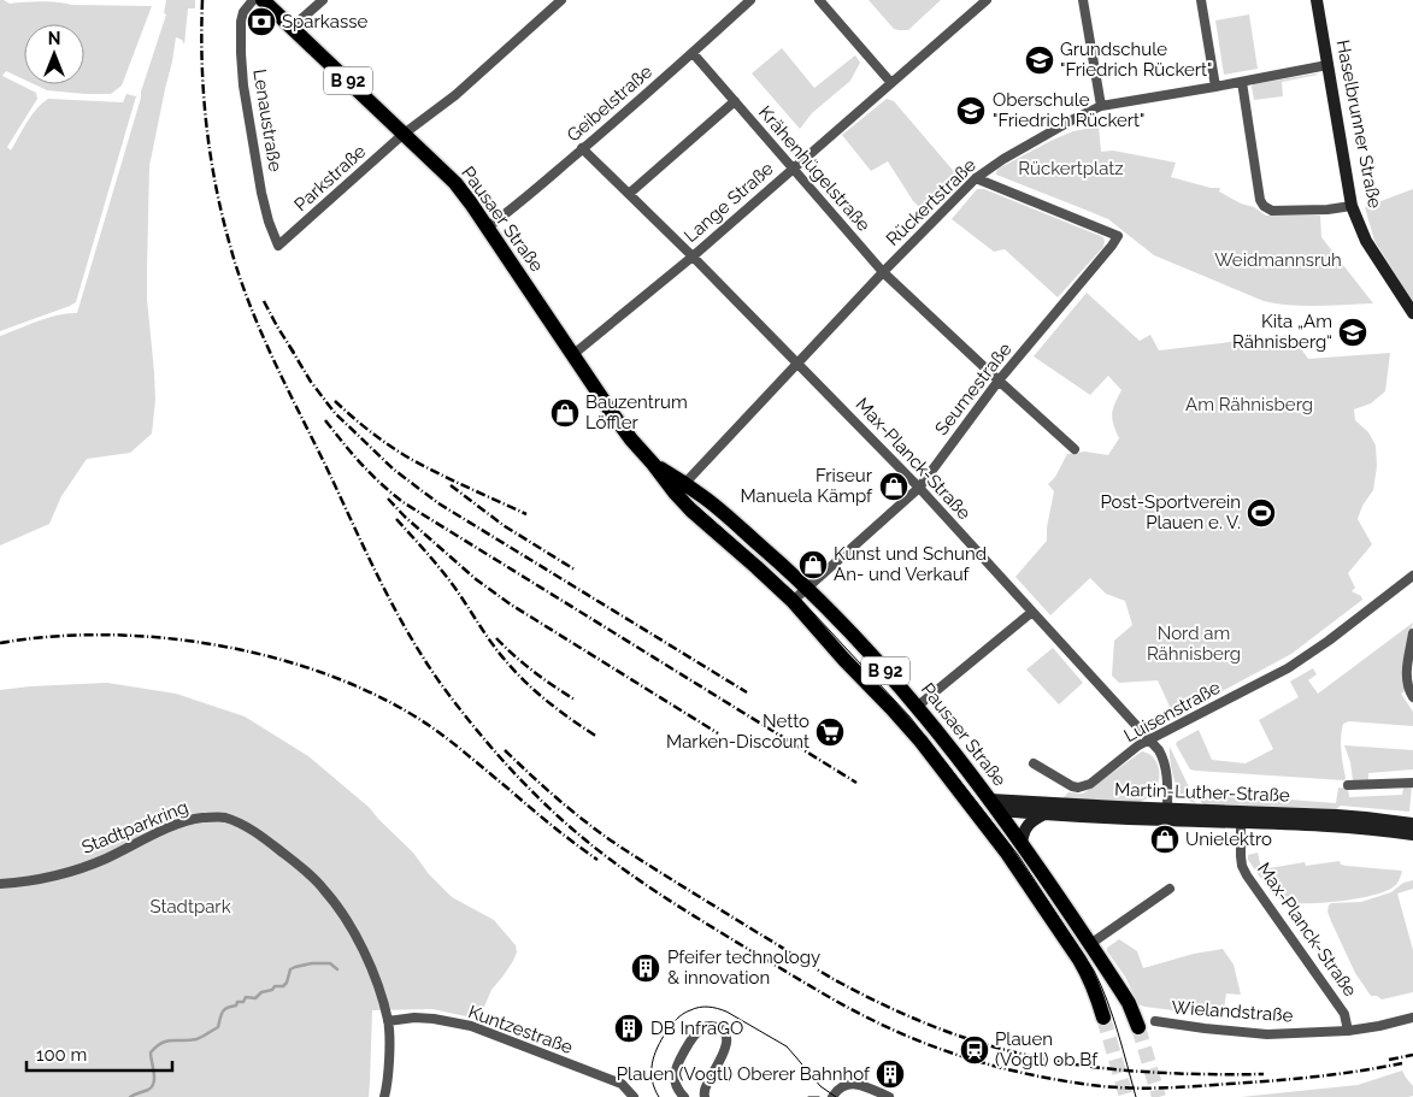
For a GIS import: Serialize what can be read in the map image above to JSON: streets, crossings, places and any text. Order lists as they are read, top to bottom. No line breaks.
{"streets":{"main road":["B 92","Haselbrunner Straße","Pausaer Straße","Martin-Luther-Straße"],"street":["Geibelstraße","Lenaustraße","Krähenhügelstraße","Parkstraße","Lange Straße","Rückertstraße","Seumestraße","Max-Planck-Straße","Luisenstraße","Stadtparkring","Wielandstraße","Kuntzestraße"]},"crossings":[["Geibelstraße","Krähenhügelstraße"],["Geibelstraße","Pausaer Straße"],["Geibelstraße","Max-Planck-Straße"],["Lenaustraße","Parkstraße"],["Haselbrunner Straße","Rückertstraße"],["Krähenhügelstraße","Lange Straße"],["Krähenhügelstraße","Rückertstraße"],["Krähenhügelstraße","Seumestraße"],["Parkstraße","Pausaer Straße"],["Lange Straße","Pausaer Straße"],["Lange Straße","Max-Planck-Straße"],["Rückertstraße","Pausaer Straße"],["Rückertstraße","Seumestraße"],["Rückertstraße","Max-Planck-Straße"],["Pausaer Straße","Seumestraße"],["Pausaer Straße","Martin-Luther-Straße"],["Seumestraße","Max-Planck-Straße"],["Max-Planck-Straße","Luisenstraße"],["Max-Planck-Straße","Martin-Luther-Straße"],["Max-Planck-Straße","Wielandstraße"],["Stadtparkring","Kuntzestraße"]],"parks":["Rückertplatz","Weidmannsruh","Am Rähnisberg","Nord am Rähnisberg","Stadtpark"],"places":{"bank":["Sparkasse"],"school or university":["Grundschule \"Friedrich Rückert\"","Oberschule \"Friedrich Rückert\"","Kita „Am Rähnisberg“"],"shop":["Bauzentrum Löffler","Friseur Manuela Kämpf","Kunst und Schund An- und Verkauf","Unielektro"],"sports":["Post-Sportverein Plauen e. V."],"supermarket":["Netto Marken-Discount"],"building":["Pfeifer technology & innovation","DB InfraGO","Plauen (Vogtl) Oberer Bahnhof"],"station":["Plauen (Vogtl) ob Bf"]},"scale_bar":"100 m","north":"top"}
